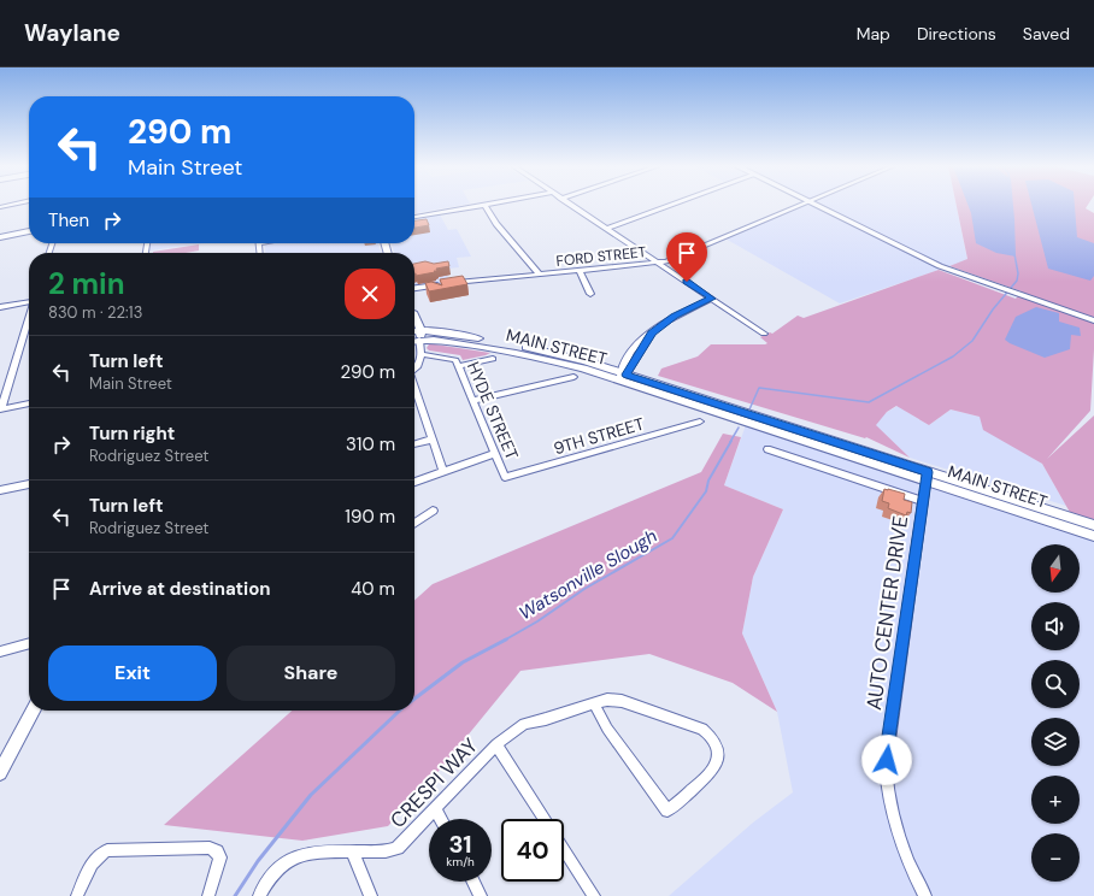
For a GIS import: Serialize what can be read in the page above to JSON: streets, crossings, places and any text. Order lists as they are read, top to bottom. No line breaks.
{"streets":{"main road":["MAIN STREET"],"street":["FORD STREET","HYDE STREET","9TH STREET","AUTO CENTER DRIVE","CRESPI WAY"]},"crossings":[["MAIN STREET","AUTO CENTER DRIVE"],["HYDE STREET","9TH STREET"]],"water":["Watsonville Slough"],"north":"bottom","page":{"header":"Waylane","nav":["Map","Directions","Saved"],"turn":["290 m","Main Street"],"then":"Then","heading":["2 min","830 m · 22:13"],"list":[{"name":"Turn left","note":"Main Street","value":"290 m"},{"name":"Turn right","note":"Rodriguez Street","value":"310 m"},{"name":"Turn left","note":"Rodriguez Street","value":"190 m"},{"name":"Arrive at destination","value":"40 m"}],"map_buttons":["+","−"],"buttons":["Exit","Share"],"speed":"31 km/h","limit":"40"}}
